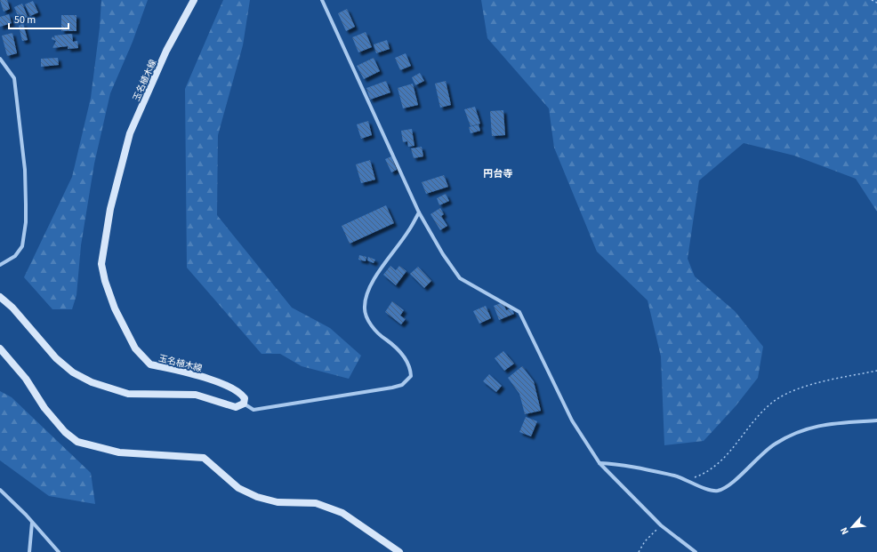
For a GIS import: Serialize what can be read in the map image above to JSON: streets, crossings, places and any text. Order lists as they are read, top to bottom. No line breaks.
{"streets":{"main road":["玉名植木線"]},"districts":["円台寺"],"scale_bar":"50 m","north":"bottom left"}
